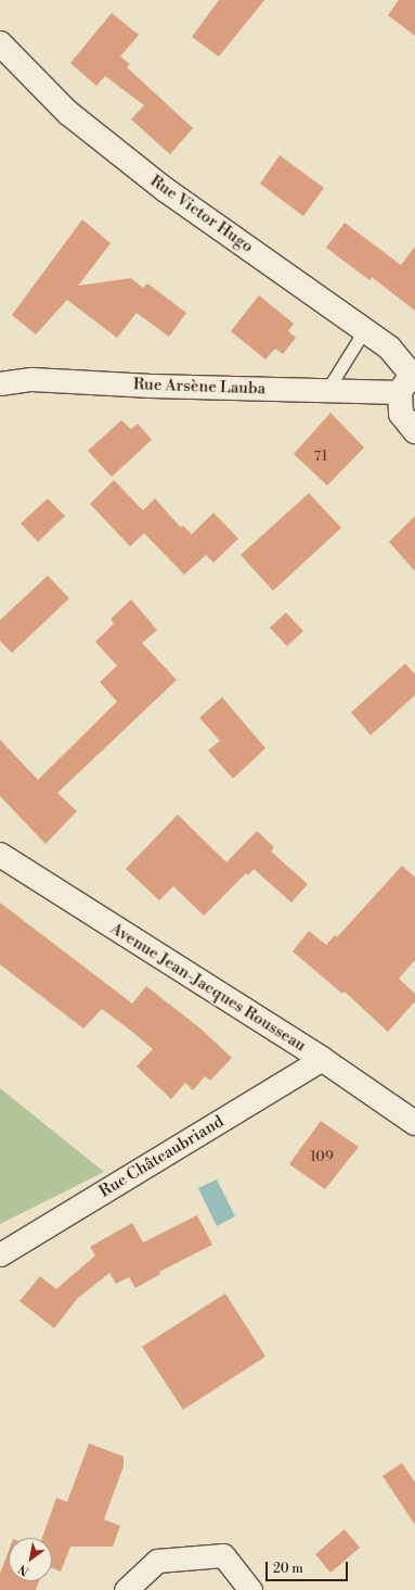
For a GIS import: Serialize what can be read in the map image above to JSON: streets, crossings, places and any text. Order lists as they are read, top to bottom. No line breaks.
{"streets":{"street":["Rue Victor Hugo","Rue Arsène Lauba","Avenue Jean-Jacques Rousseau","Rue Châteaubriand"]},"crossings":[["Rue Victor Hugo","Rue Arsène Lauba"],["Avenue Jean-Jacques Rousseau","Rue Châteaubriand"]],"house_numbers":["71","109"],"scale_bar":"20 m","north":"bottom left"}
